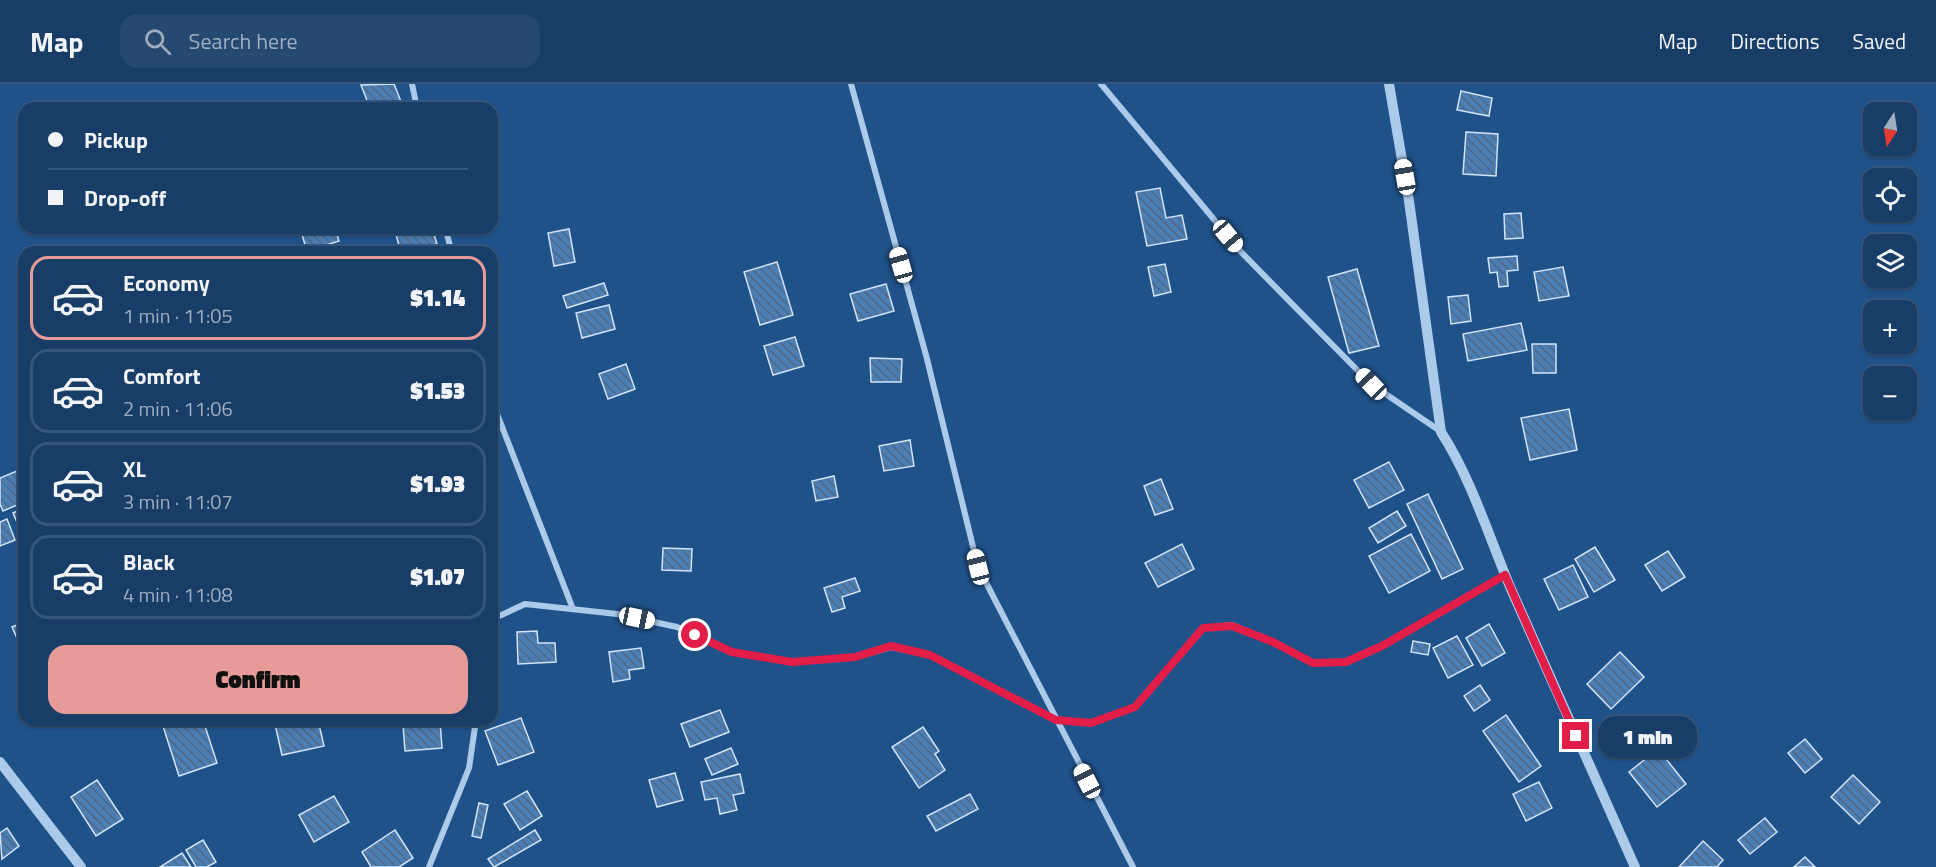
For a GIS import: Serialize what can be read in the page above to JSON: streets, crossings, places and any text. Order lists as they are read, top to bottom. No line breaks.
{"north":"bottom","page":{"header":"Map","search":"Search here","nav":["Map","Directions","Saved"],"map_buttons":["+","−"],"banner":["Pickup","Drop-off"],"list":[{"name":"Economy","note":"1 min · 11:05","value":"$1.14"},{"name":"Comfort","note":"2 min · 11:06","value":"$1.53"},{"name":"XL","note":"3 min · 11:07","value":"$1.93"},{"name":"Black","note":"4 min · 11:08","value":"$1.07"}],"buttons":"Confirm","bubble":"1 min"}}
